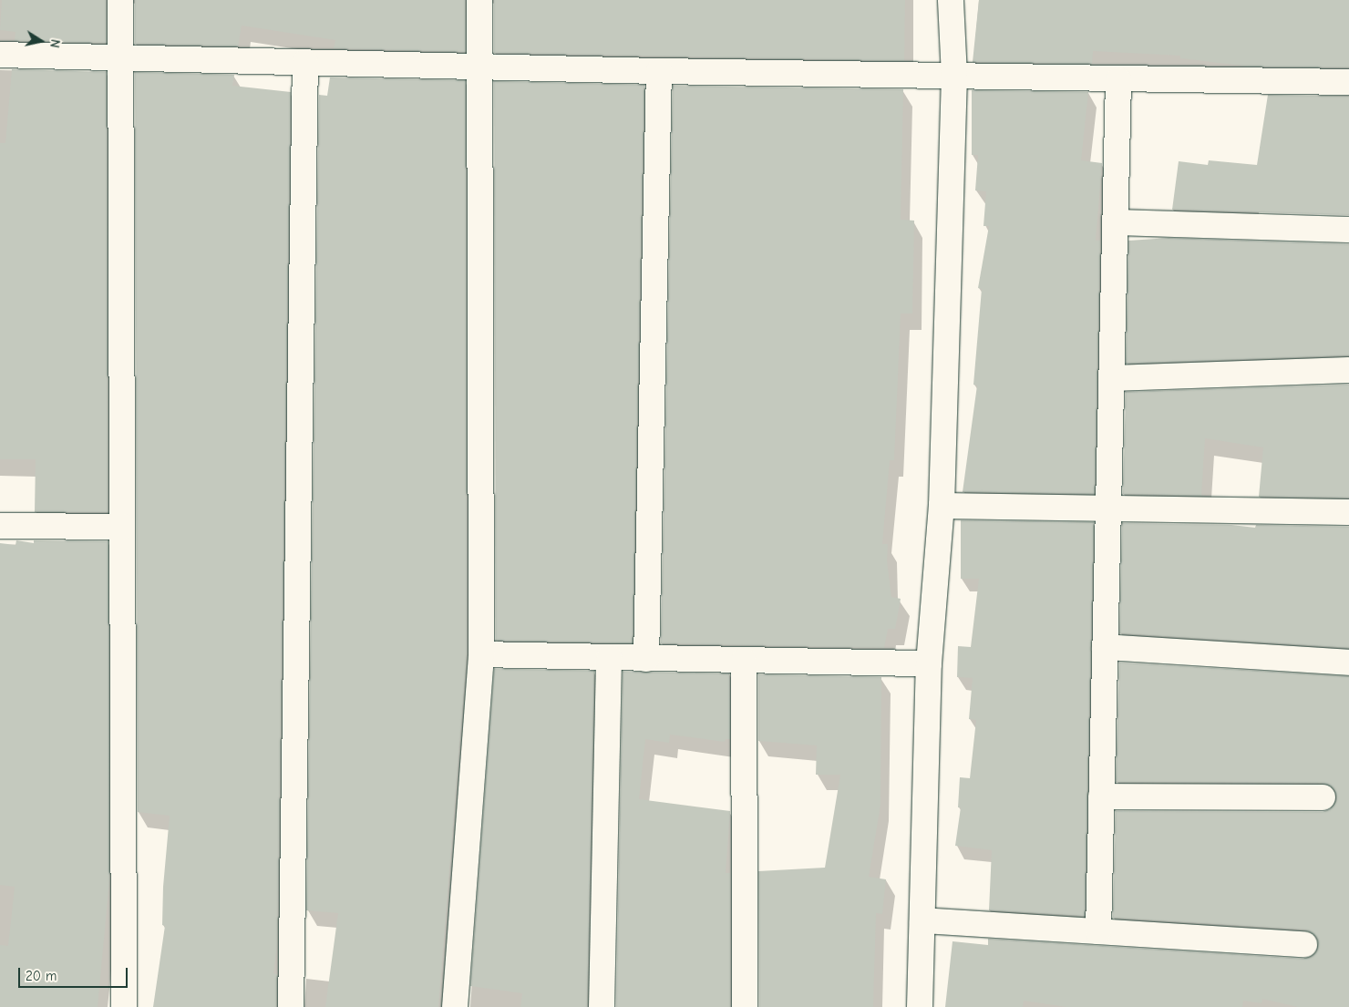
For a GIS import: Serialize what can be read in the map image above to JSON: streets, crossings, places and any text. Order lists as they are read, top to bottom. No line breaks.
{"scale_bar":"20 m","north":"right"}
